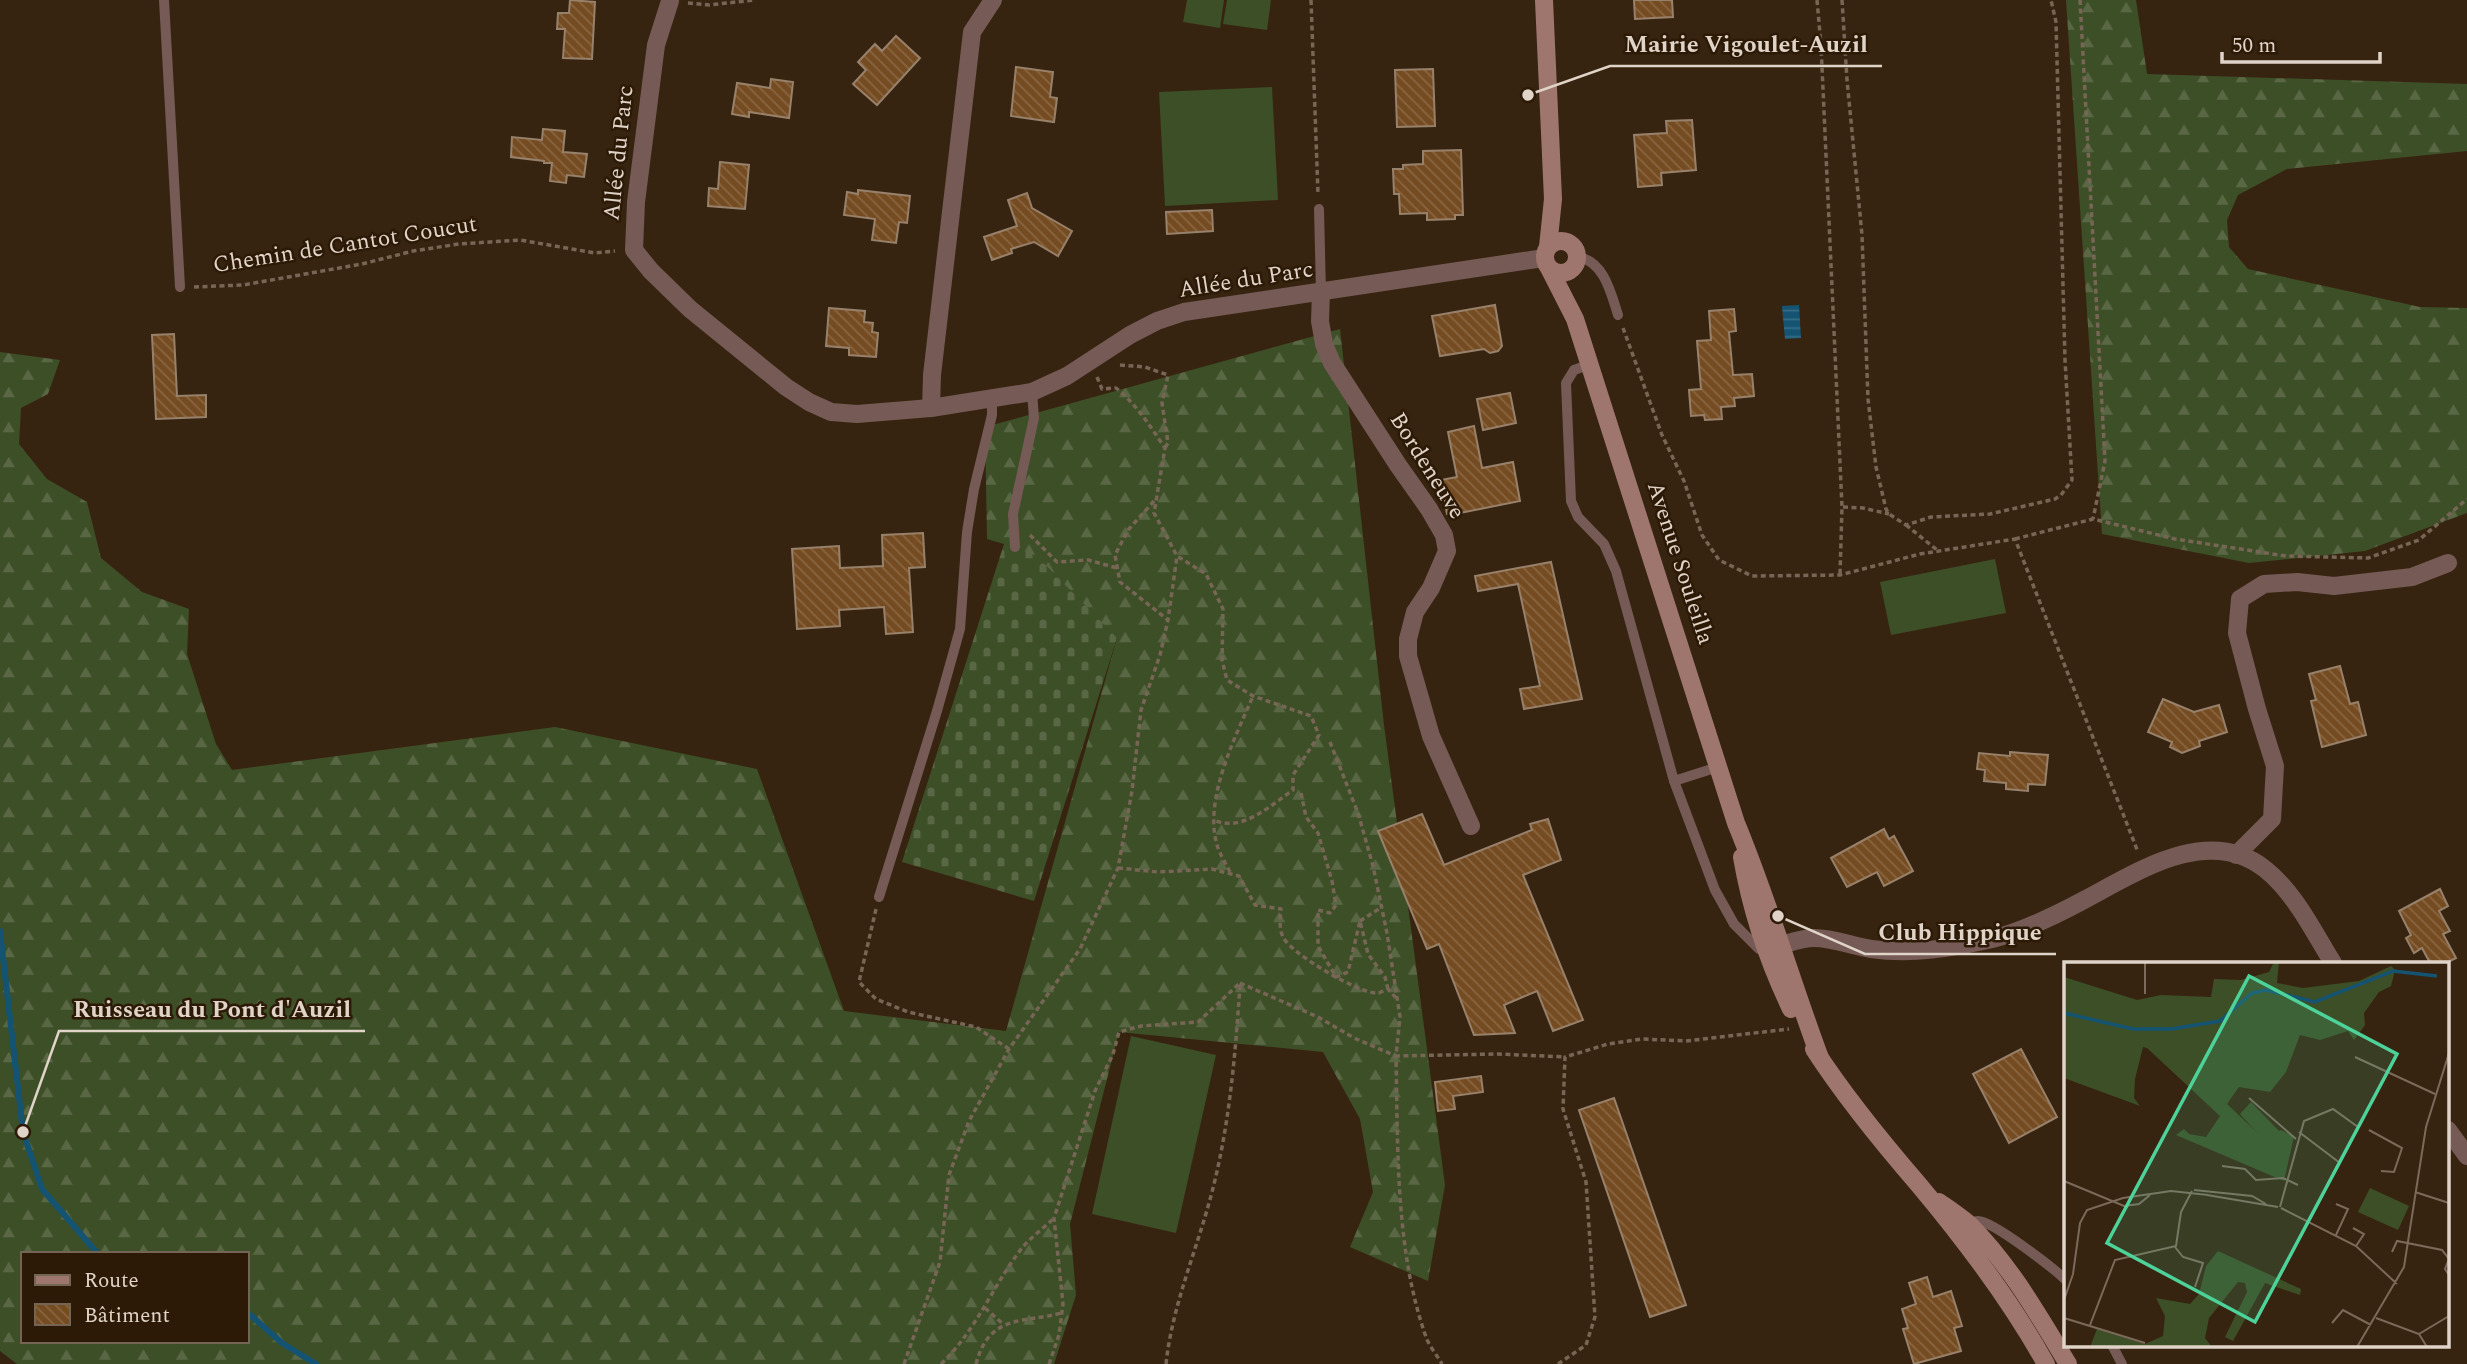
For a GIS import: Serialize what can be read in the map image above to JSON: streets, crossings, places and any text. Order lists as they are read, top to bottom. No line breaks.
{"streets":{"street":["Allée du Parc","Bordeneuve","Avenue Souleilla"],"lane":["Chemin de Cantot Coucut"]},"crossings":[["Allée du Parc","Chemin de Cantot Coucut"],["Allée du Parc","Bordeneuve"],["Allée du Parc","Avenue Souleilla"]],"places":["Mairie Vigoulet-Auzil","Club Hippique","Ruisseau du Pont d'Auzil"],"legend":["Route","Bâtiment"],"scale_bar":"50 m"}
